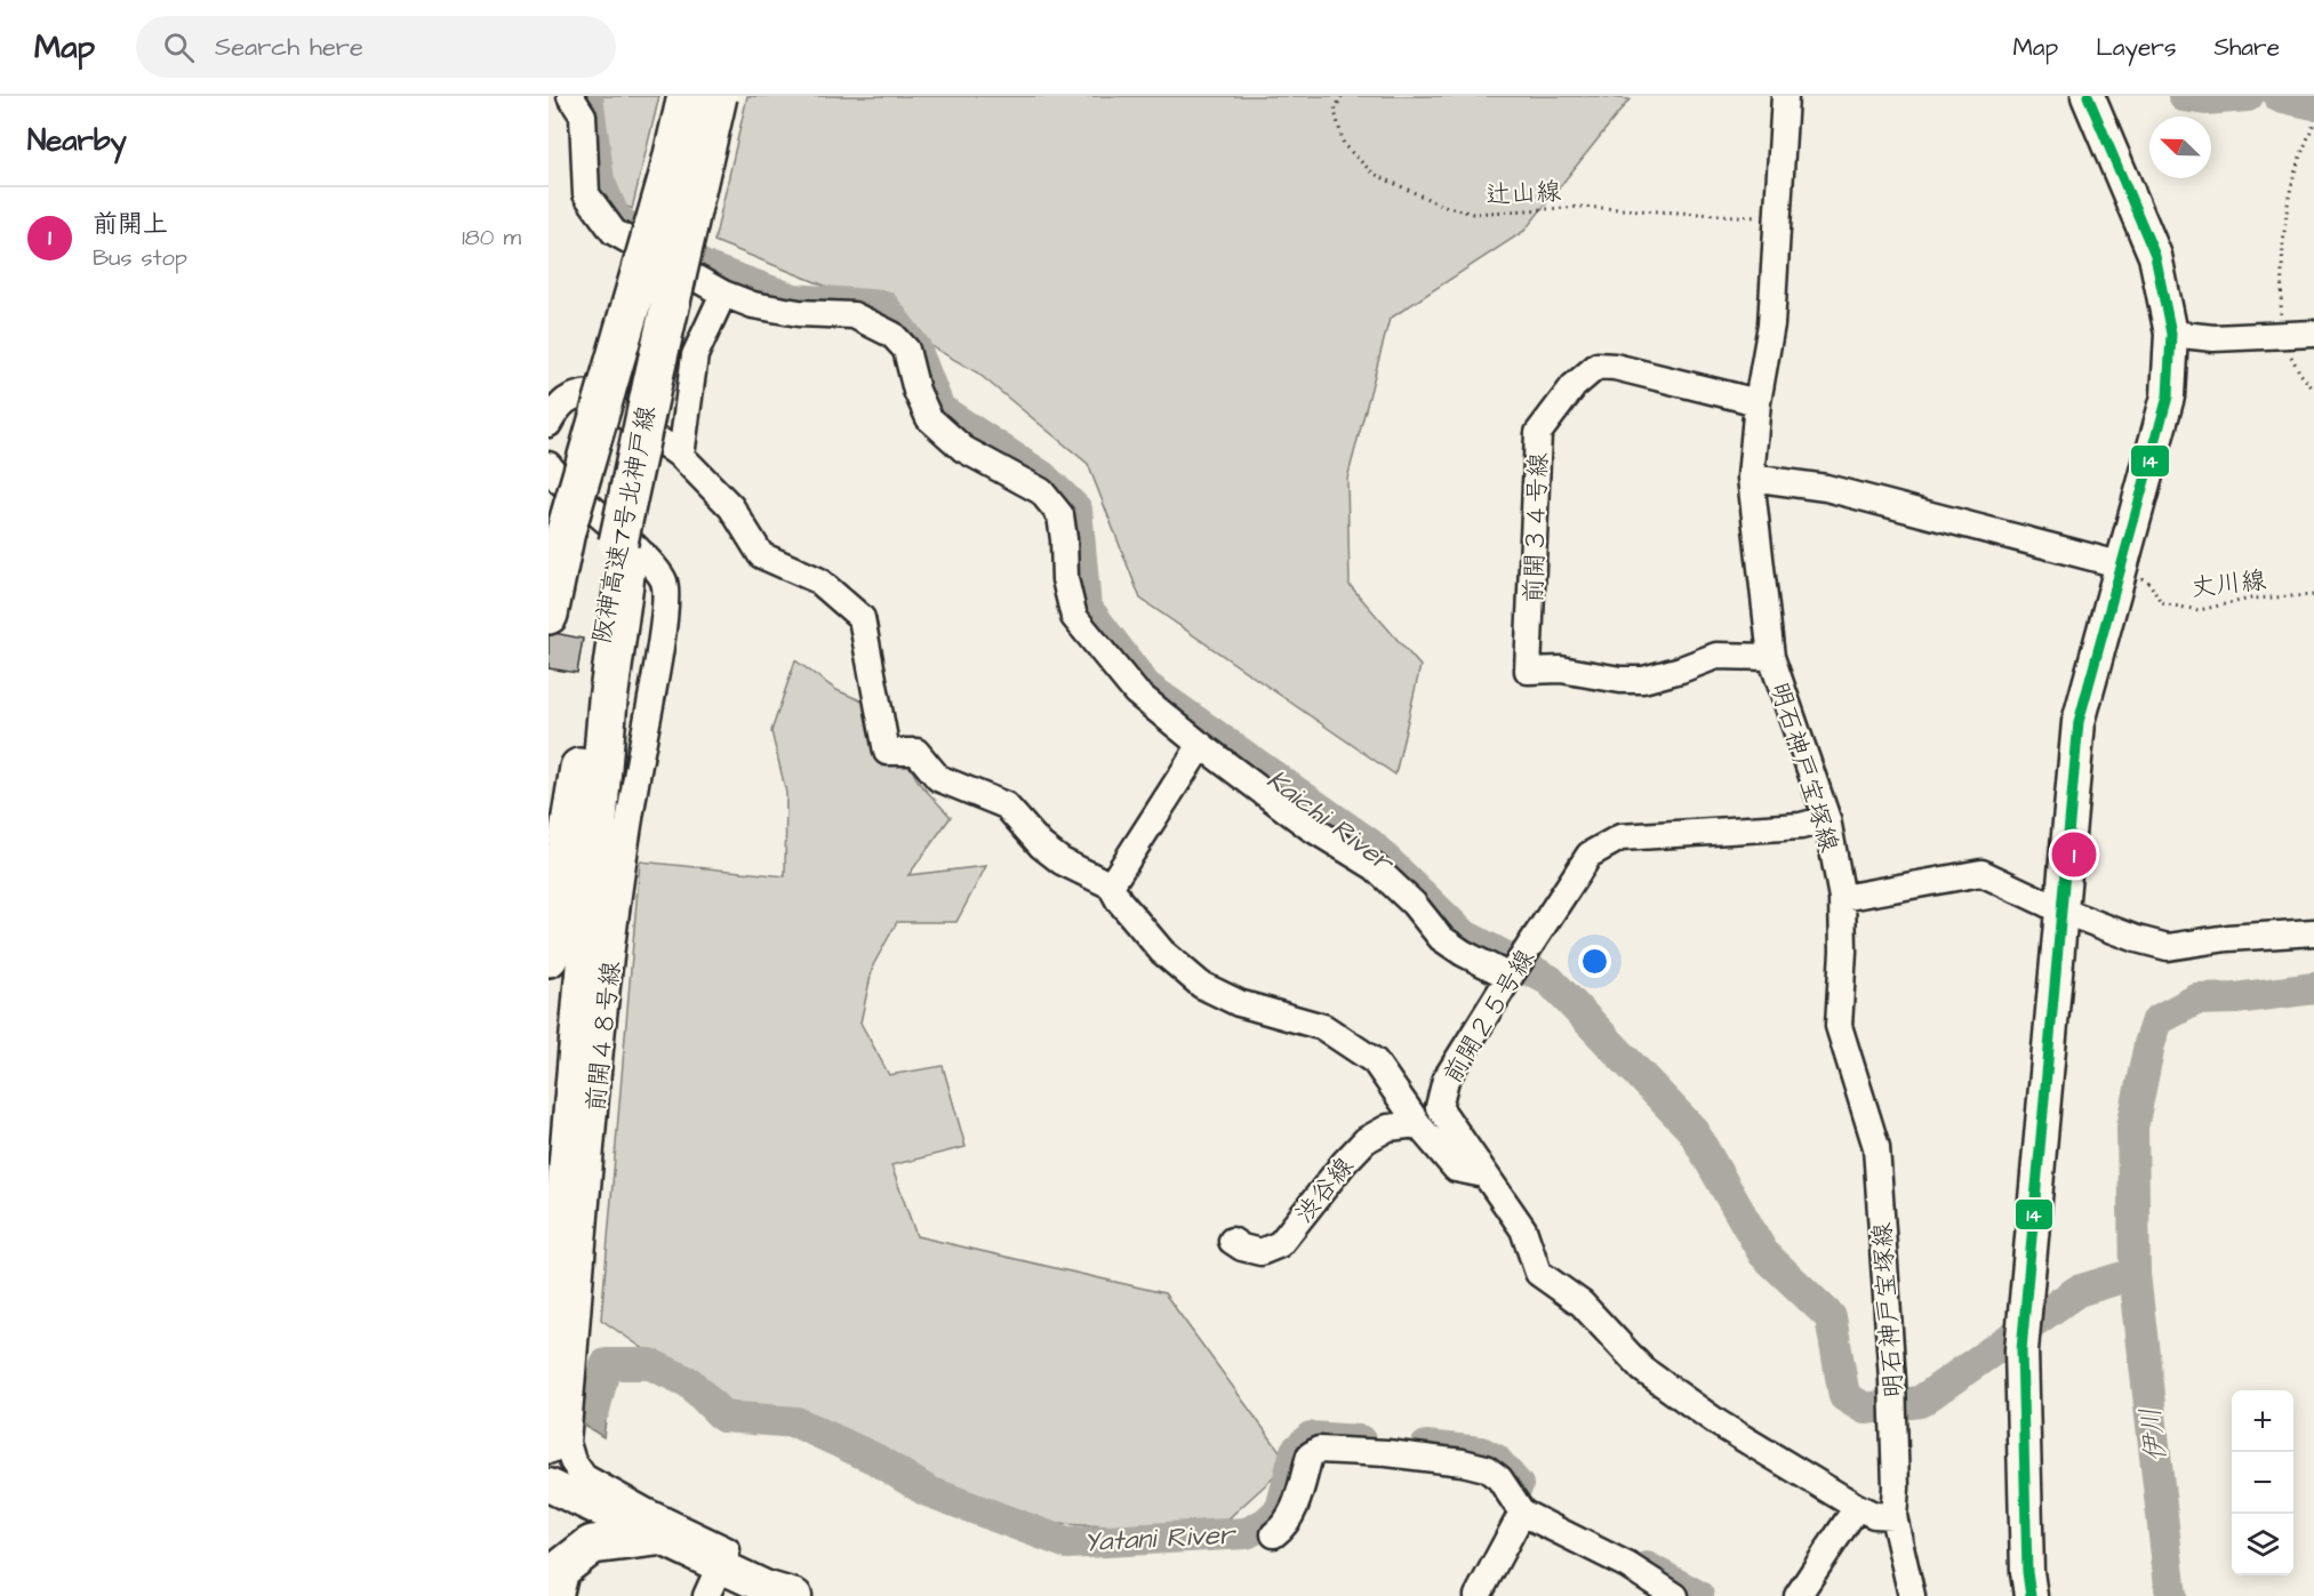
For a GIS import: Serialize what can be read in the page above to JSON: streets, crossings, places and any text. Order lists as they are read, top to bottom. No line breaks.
{"streets":{"highway":["阪神高速7号北神戸線"],"street":["前開３４号線","明石神戸宝塚線","前開２５号線","前開４８号線","渋谷線"],"path":["辻山線","丈川線"]},"crossings":[["辻山線","明石神戸宝塚線"],["前開３４号線","明石神戸宝塚線"],["明石神戸宝塚線","前開２５号線"]],"water":["Kaichi River","伊川","Yatani River"],"lines":["transit line 14"],"north":"top left","page":{"header":"Map","search":"Search here","nav":["Map","Layers","Share"],"heading":"Nearby","list":[{"mark":"1","name":"前開上","note":"Bus stop","value":"180 m"}],"pins":"1","map_buttons":["+","−"]}}
